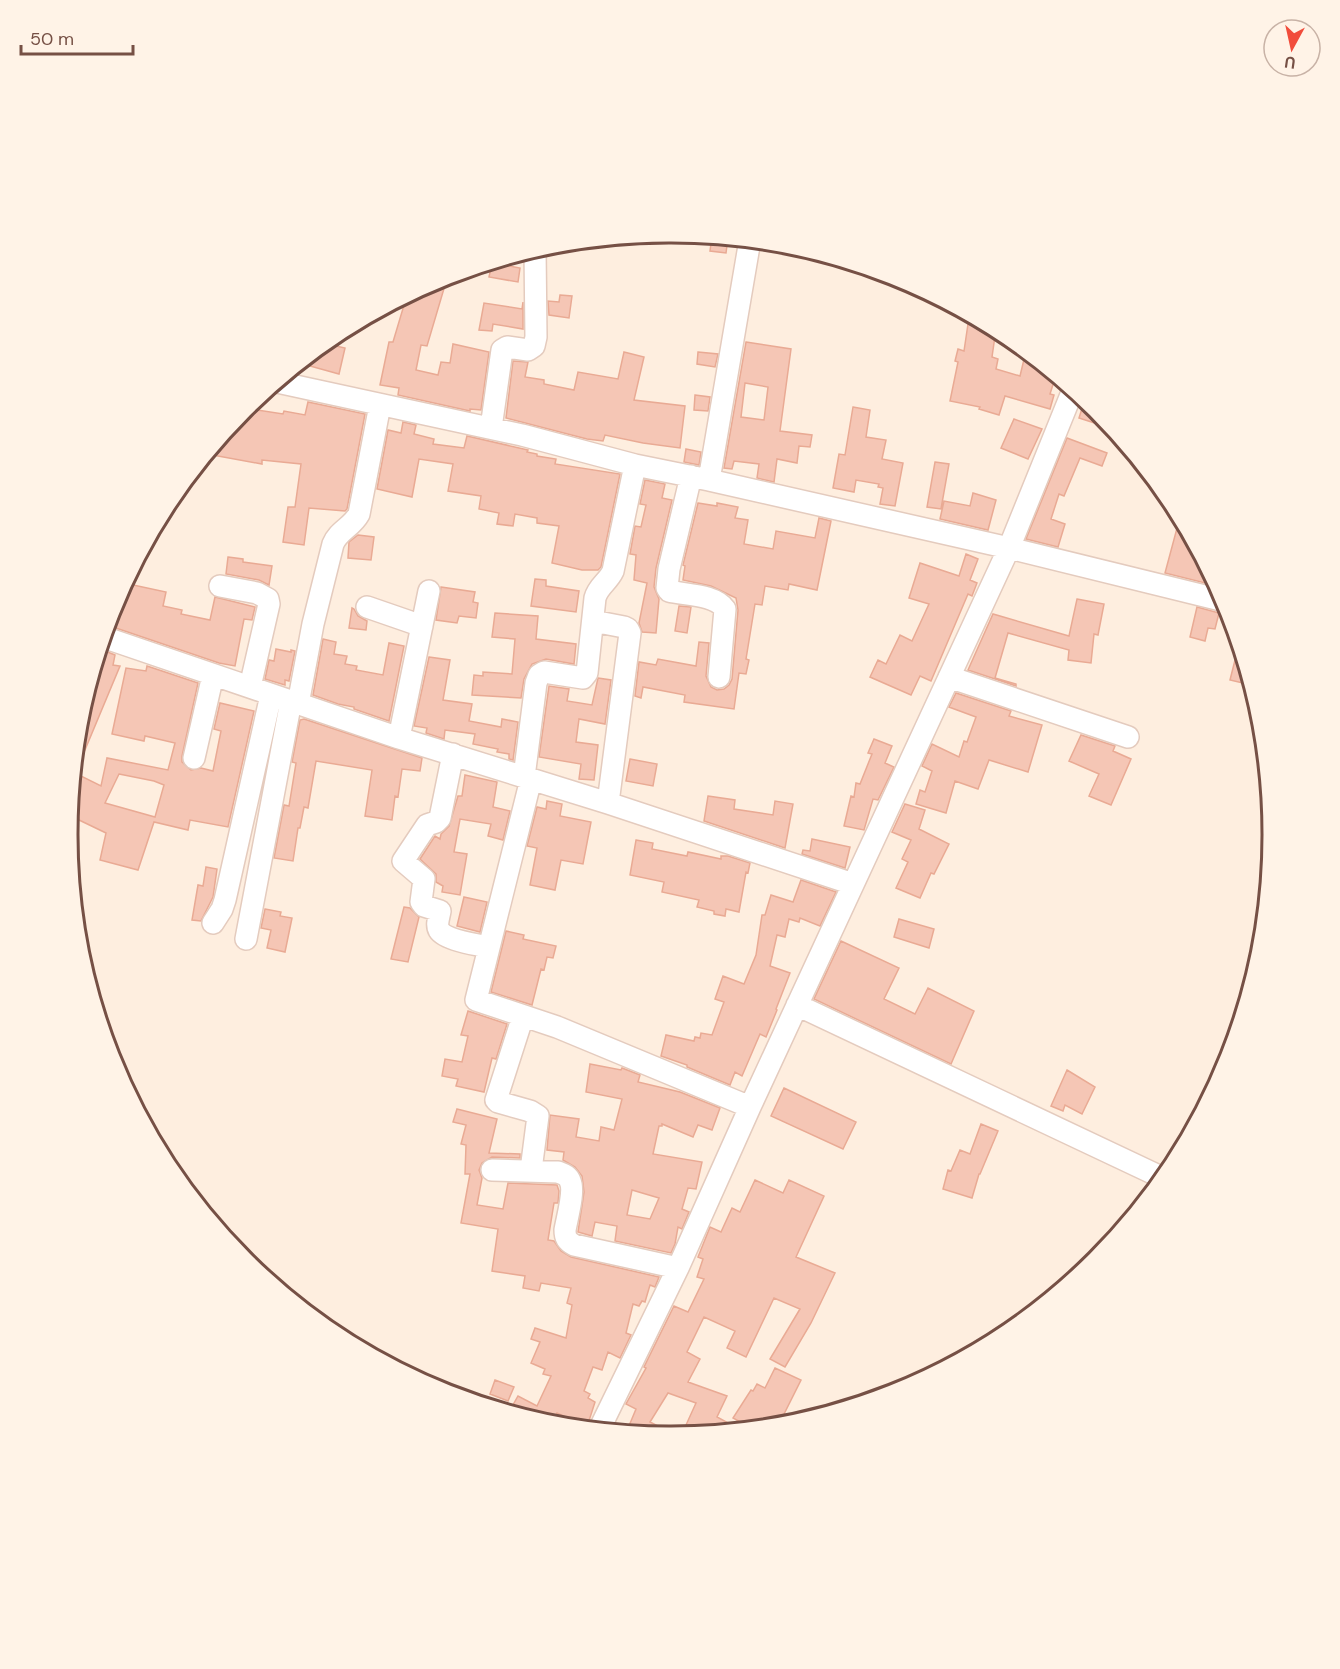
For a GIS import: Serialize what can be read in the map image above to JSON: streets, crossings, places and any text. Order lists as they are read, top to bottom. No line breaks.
{"scale_bar":"50 m","north":"bottom"}
